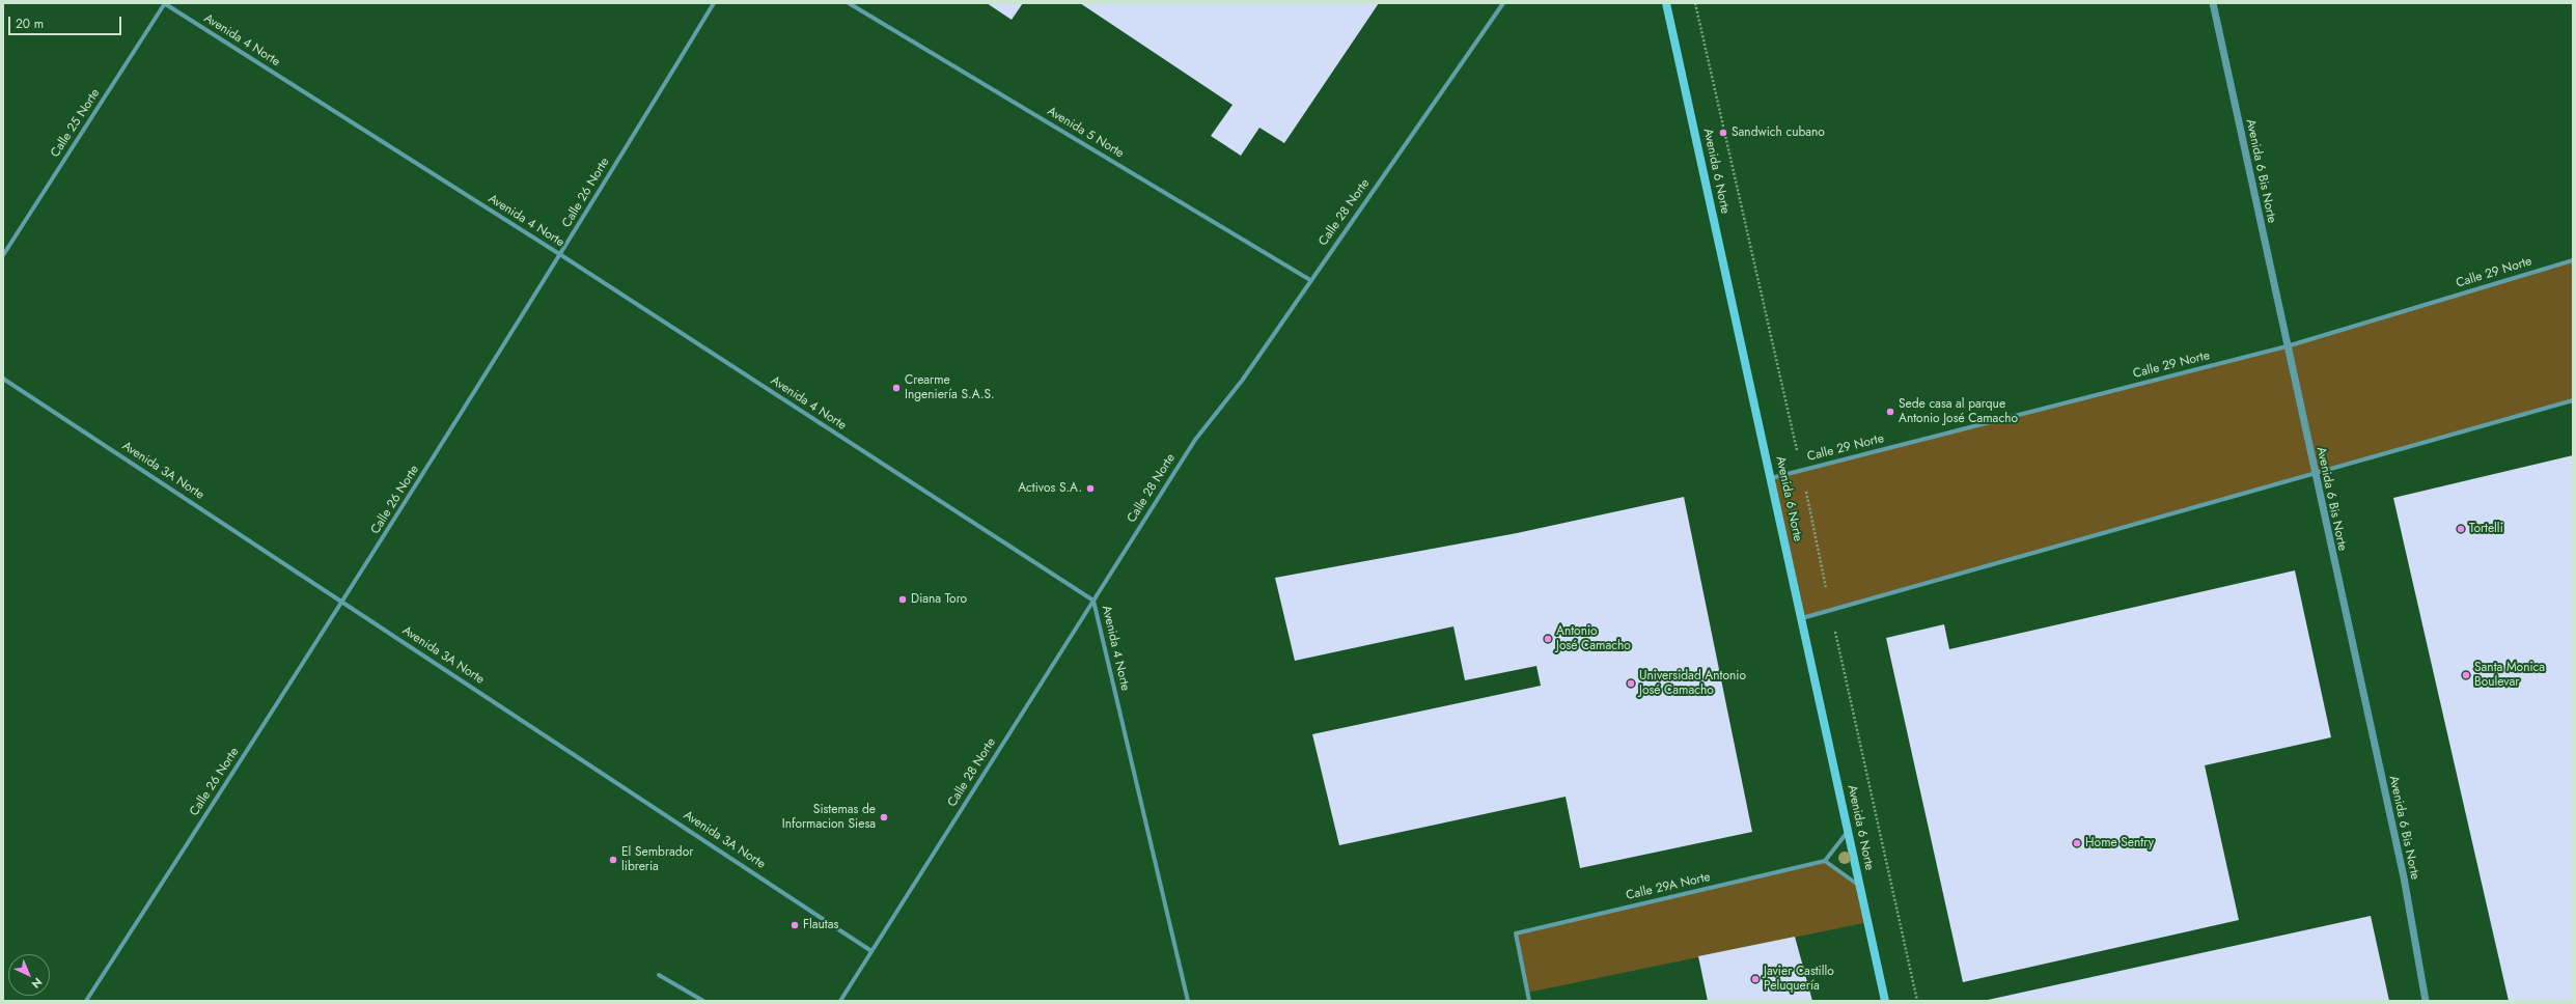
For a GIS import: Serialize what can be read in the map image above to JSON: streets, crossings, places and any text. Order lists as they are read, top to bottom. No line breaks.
{"streets":{"main road":["Avenida 6 Norte"],"street":["Avenida 4 Norte","Calle 25 Norte","Avenida 5 Norte","Avenida 6 Bis Norte","Calle 26 Norte","Calle 28 Norte","Calle 29 Norte","Avenida 3A Norte","Calle 29A Norte"]},"crossings":[["Avenida 4 Norte","Calle 25 Norte"],["Avenida 4 Norte","Calle 26 Norte"],["Avenida 4 Norte","Calle 28 Norte"],["Avenida 5 Norte","Calle 28 Norte"],["Avenida 6 Norte","Calle 29 Norte"],["Avenida 6 Bis Norte","Calle 29 Norte"],["Calle 26 Norte","Avenida 3A Norte"],["Calle 28 Norte","Avenida 3A Norte"]],"places":["Sandwich cubano","Crearme Ingeniería S.A.S.","Sede casa al parque Antonio José Camacho","Activos S.A.","Tortelli","Diana Toro","Antonio José Camacho","Santa Monica Boulevar","Universidad Antonio José Camacho","Sistemas de Informacion Siesa","Home Sentry","El Sembrador libreria","Flautas","Javier Castillo Peluquería"],"scale_bar":"20 m","north":"bottom right"}
